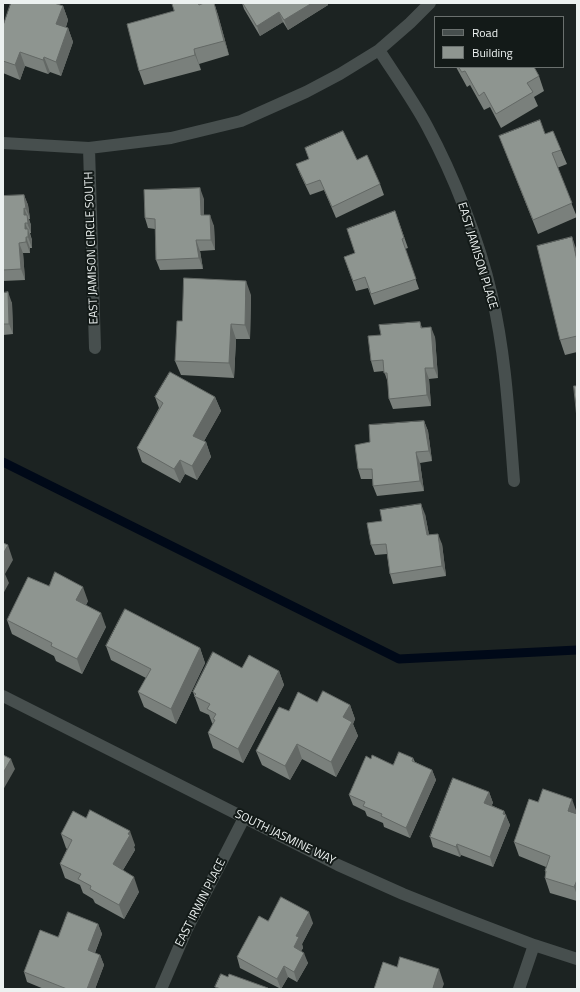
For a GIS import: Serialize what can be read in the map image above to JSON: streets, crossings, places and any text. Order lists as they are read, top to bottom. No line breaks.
{"streets":{"street":["EAST JAMISON CIRCLE SOUTH","EAST JAMISON PLACE","SOUTH JASMINE WAY","EAST IRWIN PLACE"]},"crossings":[["SOUTH JASMINE WAY","EAST IRWIN PLACE"]],"legend":["Road","Building"]}
